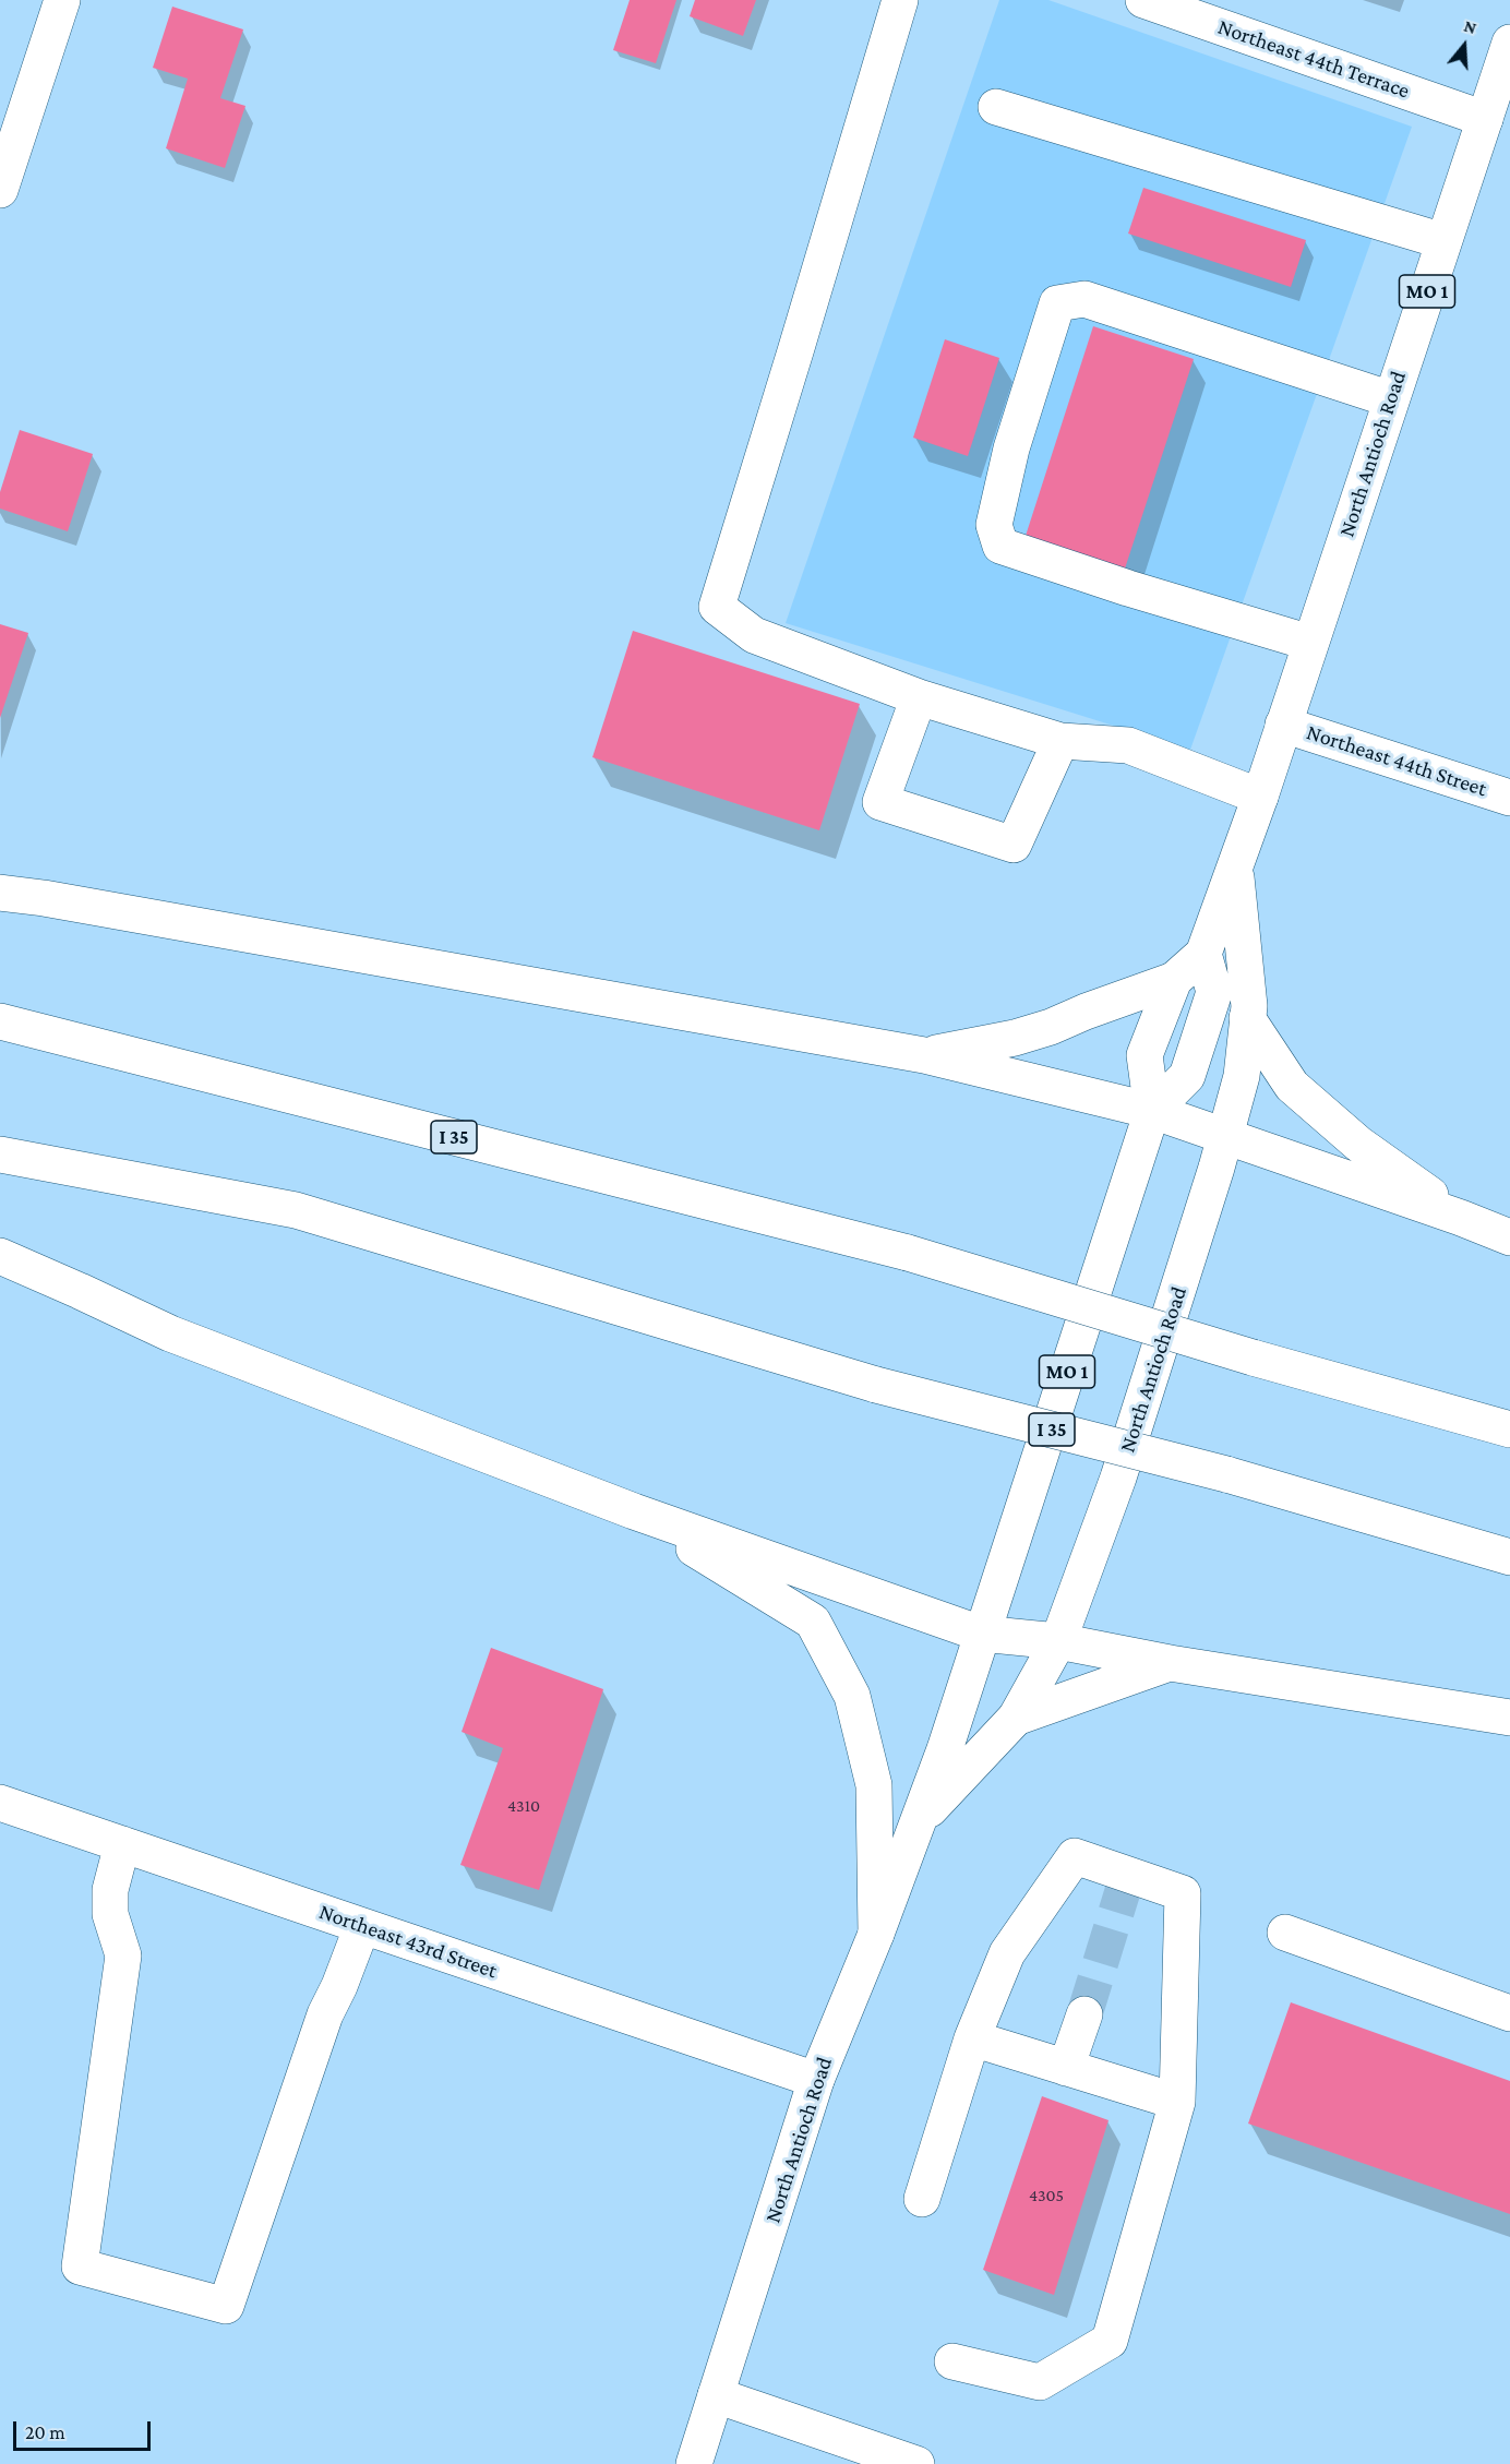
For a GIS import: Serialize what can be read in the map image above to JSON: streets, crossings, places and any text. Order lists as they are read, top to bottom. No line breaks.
{"streets":{"main road":["Northeast 44th Terrace","MO 1","North Antioch Road","Northeast 44th Street","I 35","Northeast 43rd Street"]},"crossings":[["Northeast 44th Terrace","North Antioch Road"],["North Antioch Road","Northeast 44th Street"],["North Antioch Road","Northeast 43rd Street"]],"house_numbers":["4310","4305"],"scale_bar":"20 m","north":"top"}
